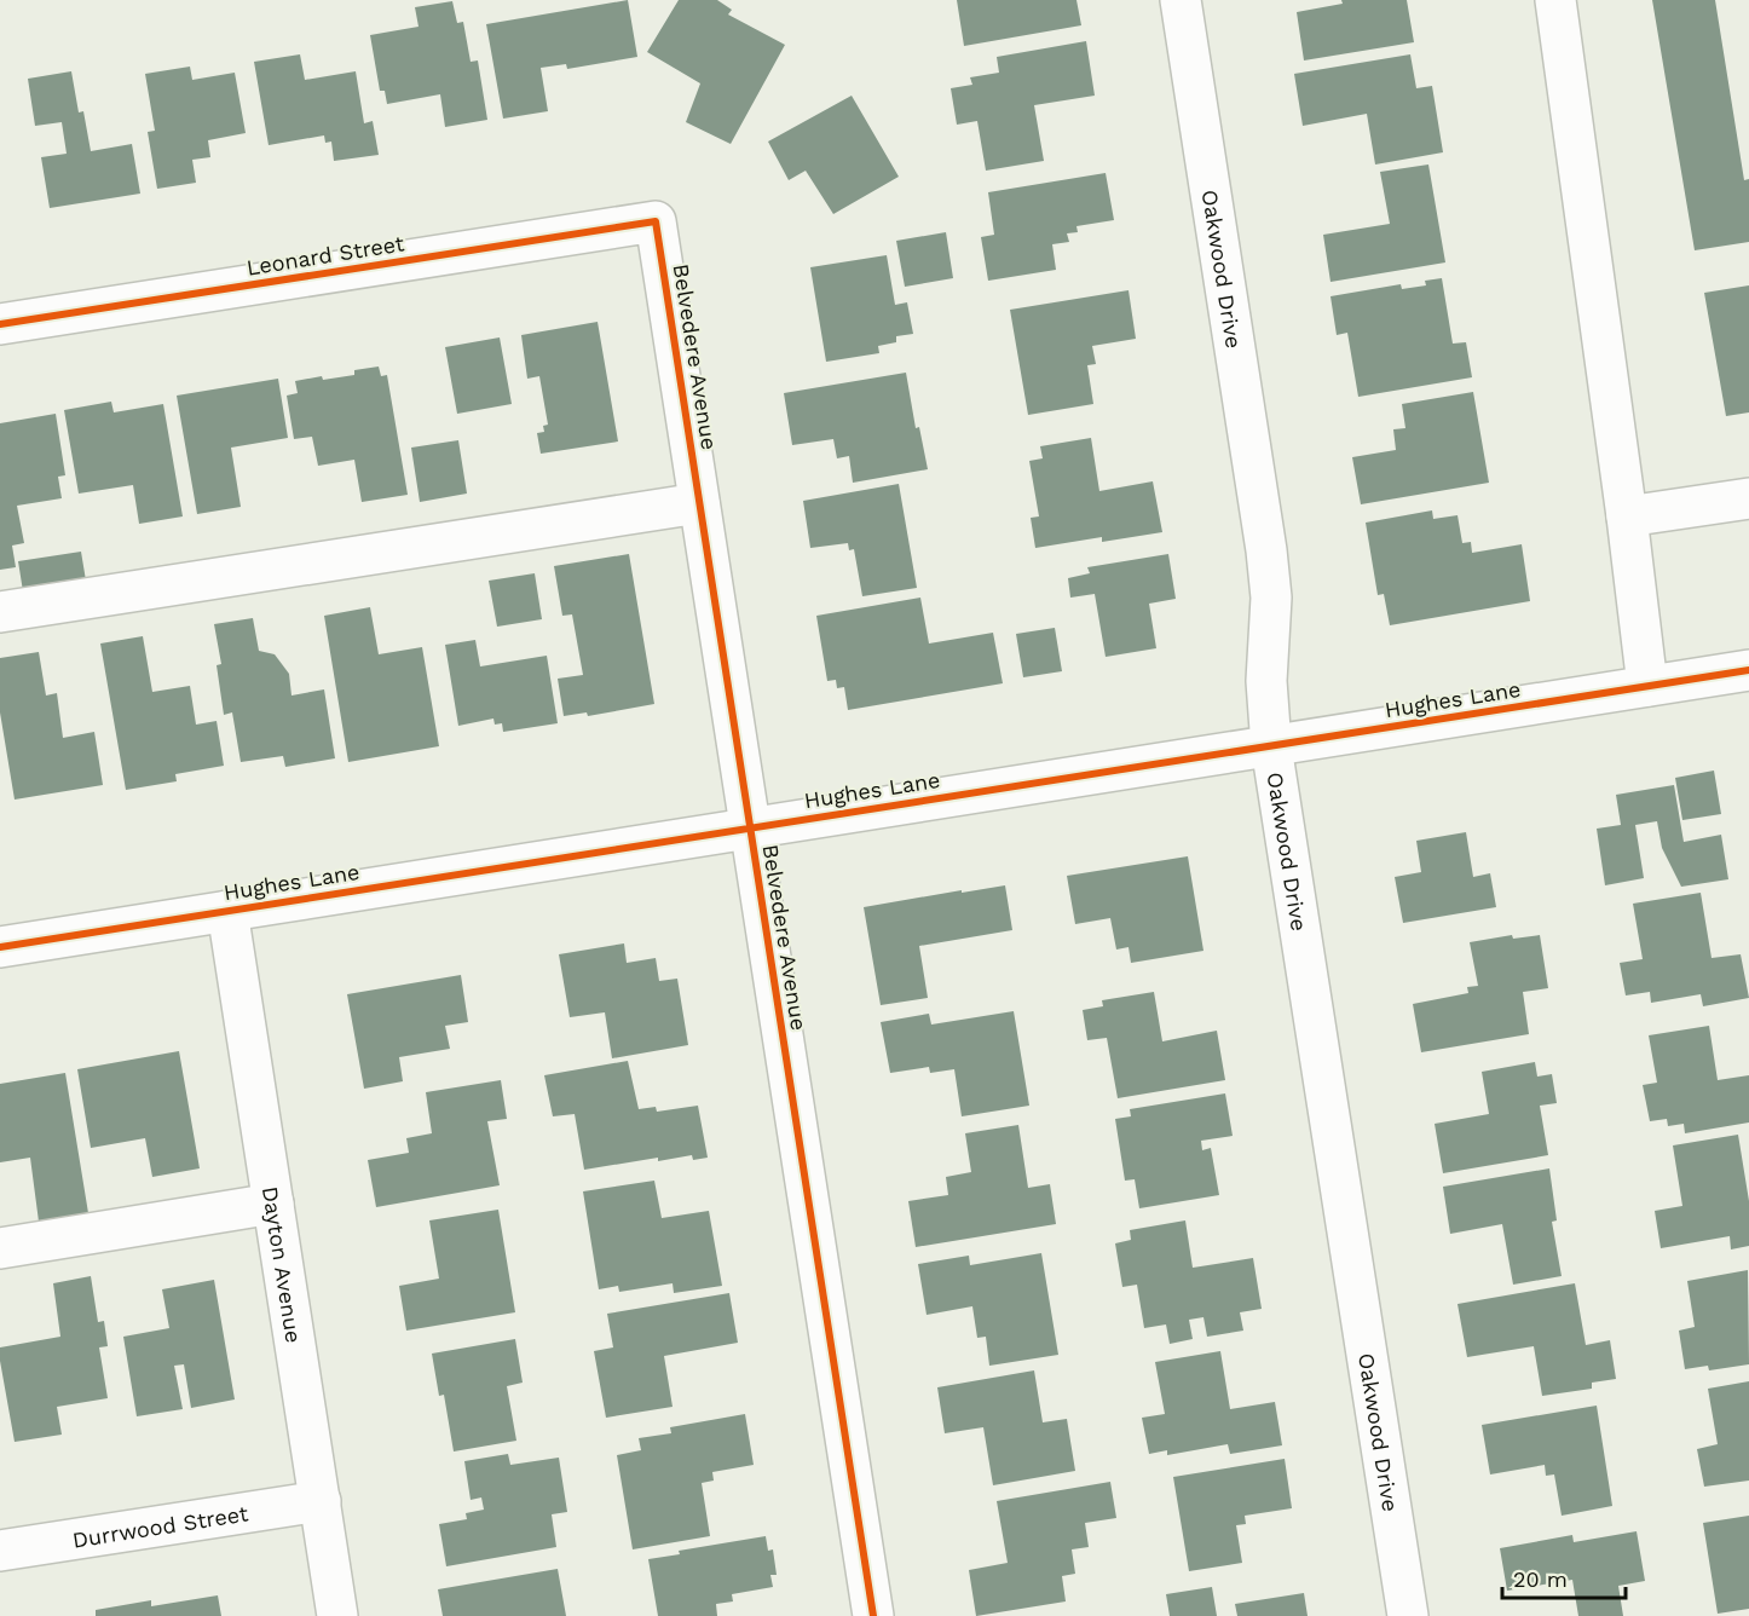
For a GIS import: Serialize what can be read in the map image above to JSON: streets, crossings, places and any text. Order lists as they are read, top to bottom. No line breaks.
{"streets":{"street":["Leonard Street","Oakwood Drive","Belvedere Avenue","Hughes Lane","Dayton Avenue","Durrwood Street"]},"crossings":[["Leonard Street","Belvedere Avenue"],["Oakwood Drive","Hughes Lane"],["Belvedere Avenue","Hughes Lane"],["Hughes Lane","Dayton Avenue"],["Dayton Avenue","Durrwood Street"]],"scale_bar":"20 m"}
